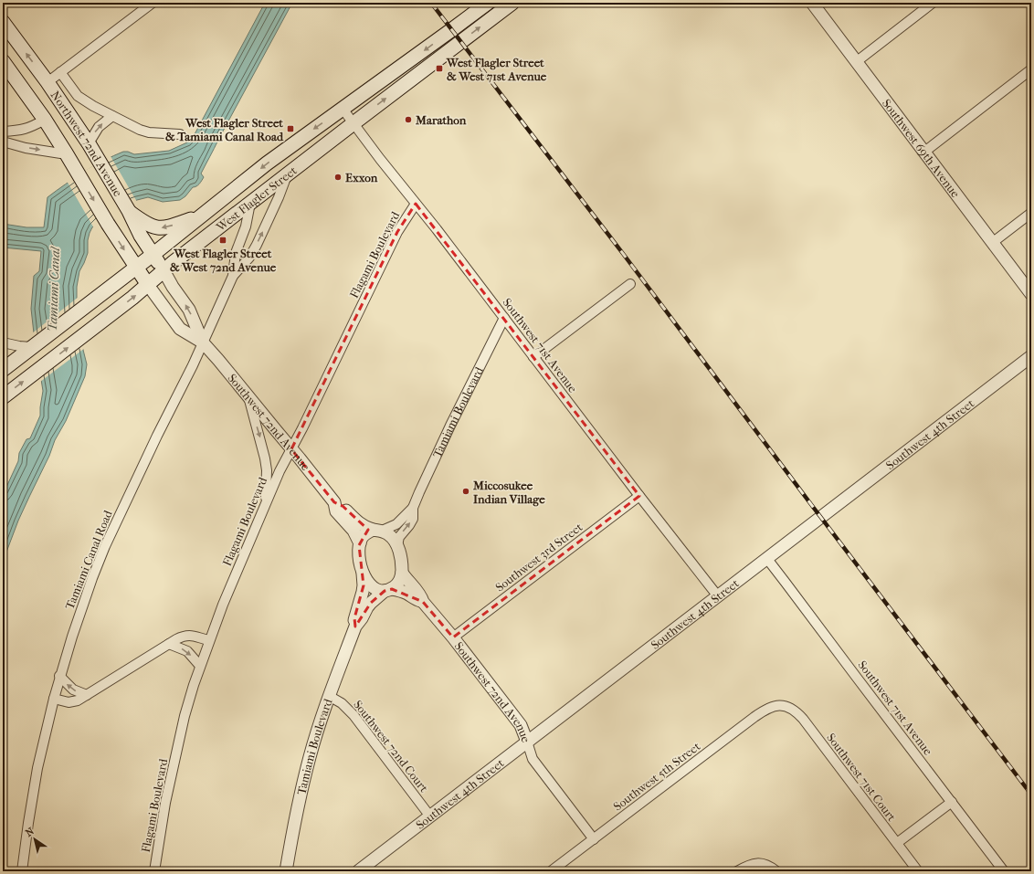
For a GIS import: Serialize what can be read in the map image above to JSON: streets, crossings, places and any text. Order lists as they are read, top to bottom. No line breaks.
{"streets":{"main road":["Northwest 72nd Avenue","West Flagler Street"],"street":["Southwest 69th Avenue","Flagami Boulevard","Southwest 71st Avenue","Tamiami Boulevard","Southwest 72nd Avenue","Southwest 4th Street","Southwest 3rd Street","Tamiami Canal Road","Southwest 72nd Court","Southwest 5th Street","Southwest 71st Court"]},"crossings":[["Northwest 72nd Avenue","West Flagler Street"],["Northwest 72nd Avenue","Southwest 72nd Avenue"],["West Flagler Street","Southwest 71st Avenue"],["West Flagler Street","Southwest 72nd Avenue"],["West Flagler Street","Tamiami Canal Road"],["Flagami Boulevard","Southwest 71st Avenue"],["Flagami Boulevard","Southwest 72nd Avenue"],["Southwest 71st Avenue","Tamiami Boulevard"],["Southwest 71st Avenue","Southwest 4th Street"],["Southwest 71st Avenue","Southwest 3rd Street"],["Tamiami Boulevard","Southwest 72nd Avenue"],["Tamiami Boulevard","Southwest 72nd Court"],["Southwest 72nd Avenue","Southwest 4th Street"],["Southwest 72nd Avenue","Southwest 3rd Street"],["Southwest 72nd Avenue","Tamiami Canal Road"],["Southwest 72nd Avenue","Southwest 5th Street"],["Southwest 4th Street","Southwest 72nd Court"],["Southwest 5th Street","Southwest 71st Court"]],"water":["Tamiami Canal"],"places":{"transit":["West Flagler Street & West 71st Avenue","West Flagler Street & Tamiami Canal Road","West Flagler Street & West 72nd Avenue"],"other":["Marathon","Exxon","Miccosukee Indian Village"]},"north":"top left"}
